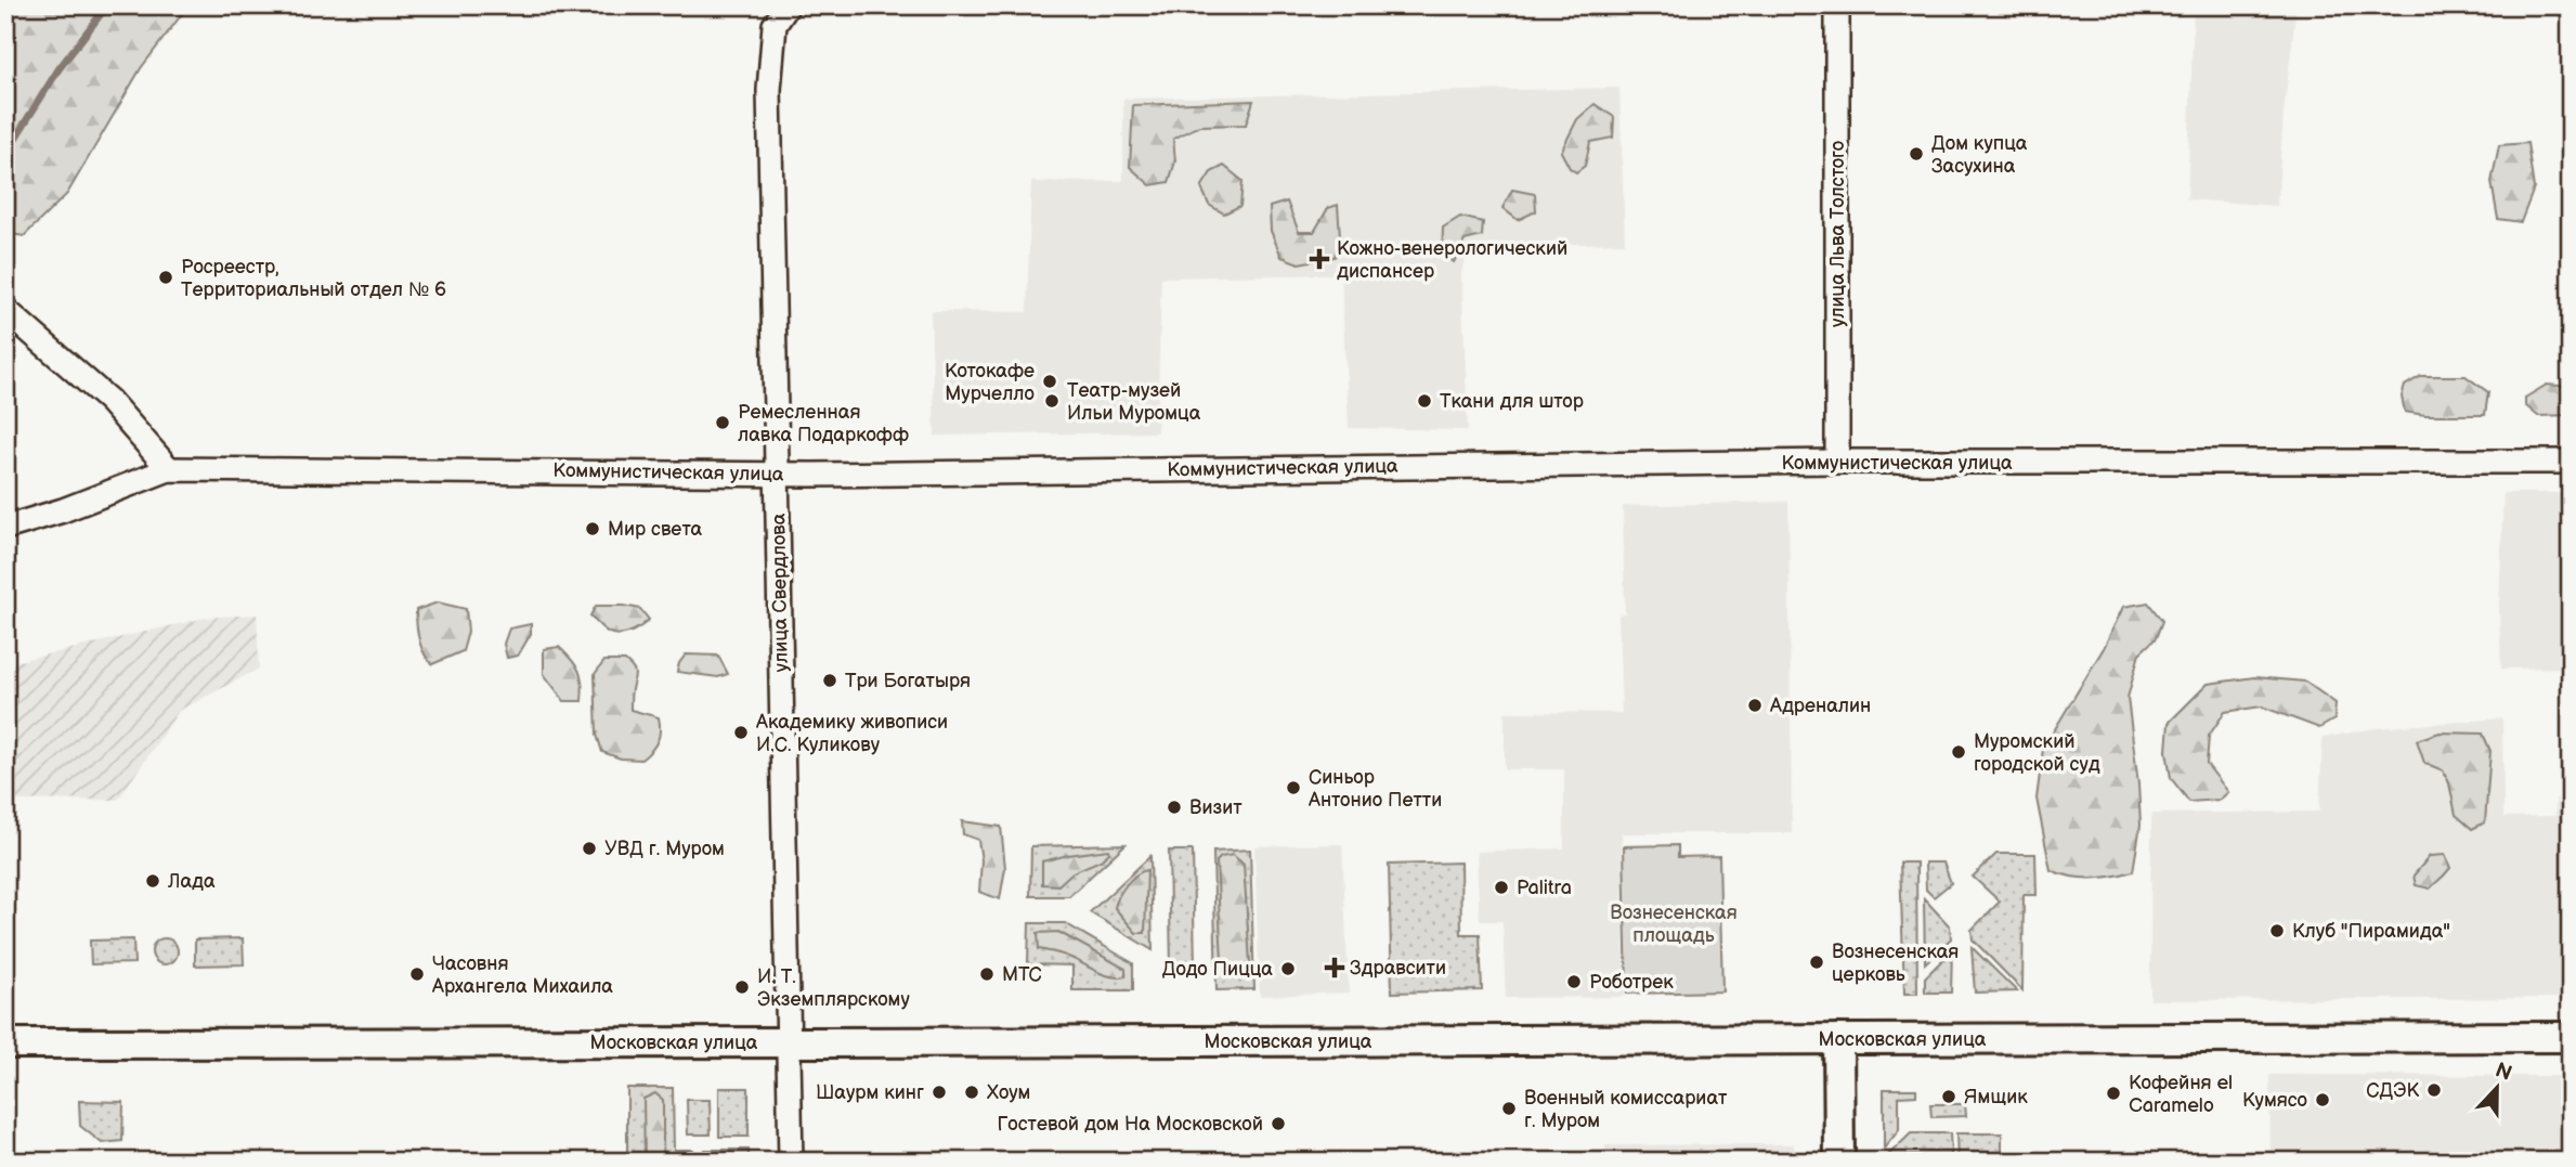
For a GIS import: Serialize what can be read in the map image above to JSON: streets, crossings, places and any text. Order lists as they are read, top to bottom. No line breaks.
{"streets":{"street":["улица Льва Толстого","Коммунистическая улица","улица Свердлова","Московская улица"]},"crossings":[["улица Льва Толстого","Коммунистическая улица"],["Коммунистическая улица","улица Свердлова"],["улица Свердлова","Московская улица"]],"parks":["Вознесенская площадь"],"places":{"other":["Дом купца Засухина","Росреестр, Территориальный отдел № 6","Котокафе Мурчелло","Театр-музей Ильи Муромца","Ткани для штор","Ремесленная лавка Подаркофф","Мир света","Три Богатыря","Адреналин","Академику живописи И.С. Куликову","Муромский городской суд","Синьор Антонио Петти","Визит","УВД г. Муром","Лада","Palitra","Клуб \"Пирамида\"","Вознесенская церковь","Додо Пицца","Часовня Архангела Михаила","МТС","Роботрек","И. Т. Экземплярскому","СДЭК","Шаурм кинг","Хоум","Кофейня el Caramelo","Ямщик","Кумясо","Военный комиссариат г. Муром","Гостевой дом На Московской"],"health":["Кожно-венерологический диспансер","Здравсити"]},"north":"top"}
